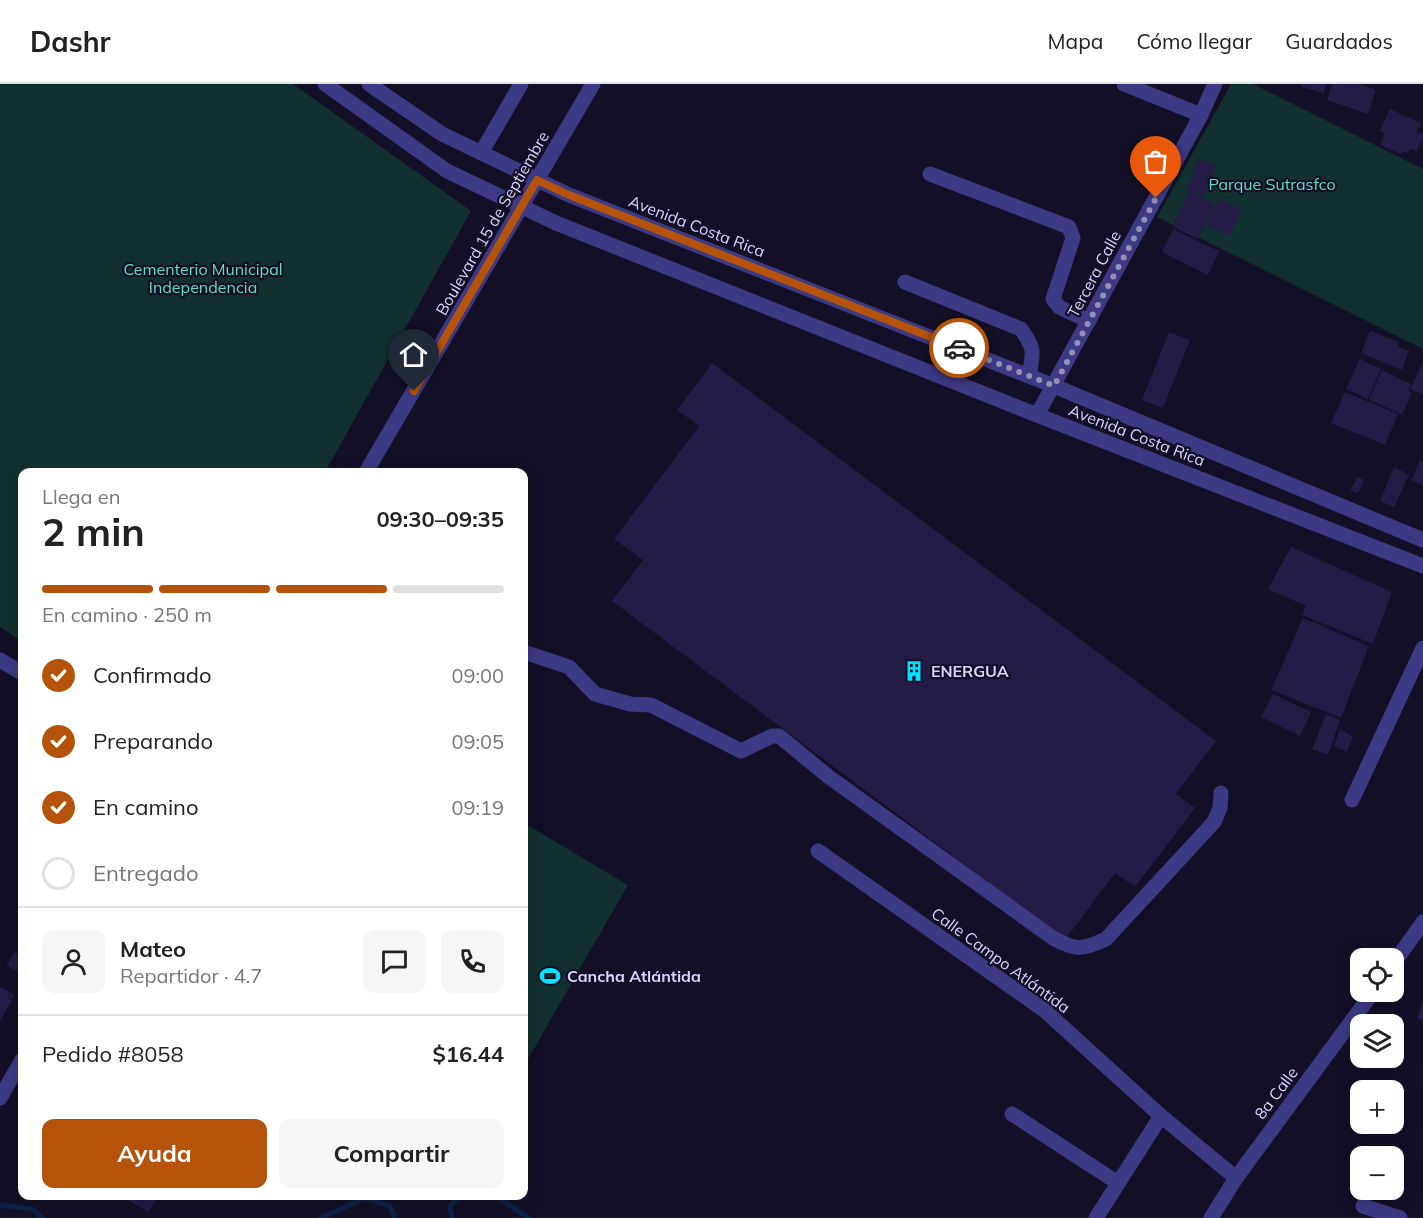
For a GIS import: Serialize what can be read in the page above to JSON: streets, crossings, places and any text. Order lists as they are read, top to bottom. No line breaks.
{"streets":{"street":["Boulevard 15 de Septiembre","Avenida Costa Rica","Tercera Calle","Calle Campo Atlántida","8a Calle"]},"crossings":[["Boulevard 15 de Septiembre","Avenida Costa Rica"],["Avenida Costa Rica","Tercera Calle"],["Calle Campo Atlántida","8a Calle"]],"parks":["Parque Sutrasfco","Cementerio Municipal Independencia"],"places":{"building":["ENERGUA"],"sports":["Cancha Atlántida"]},"page":{"header":"Dashr","nav":["Mapa","Cómo llegar","Guardados"],"heading":["2 min","Llega en","09:30–09:35"],"panel":["Mateo","Repartidor · 4.7","Pedido #8058","$16.44"],"bar":"En camino · 250 m","list":[["Confirmado","09:00"],["Preparando","09:05"],["En camino","09:19"],"Entregado"],"map_buttons":["+","−"],"buttons":["Ayuda","Compartir"]}}
